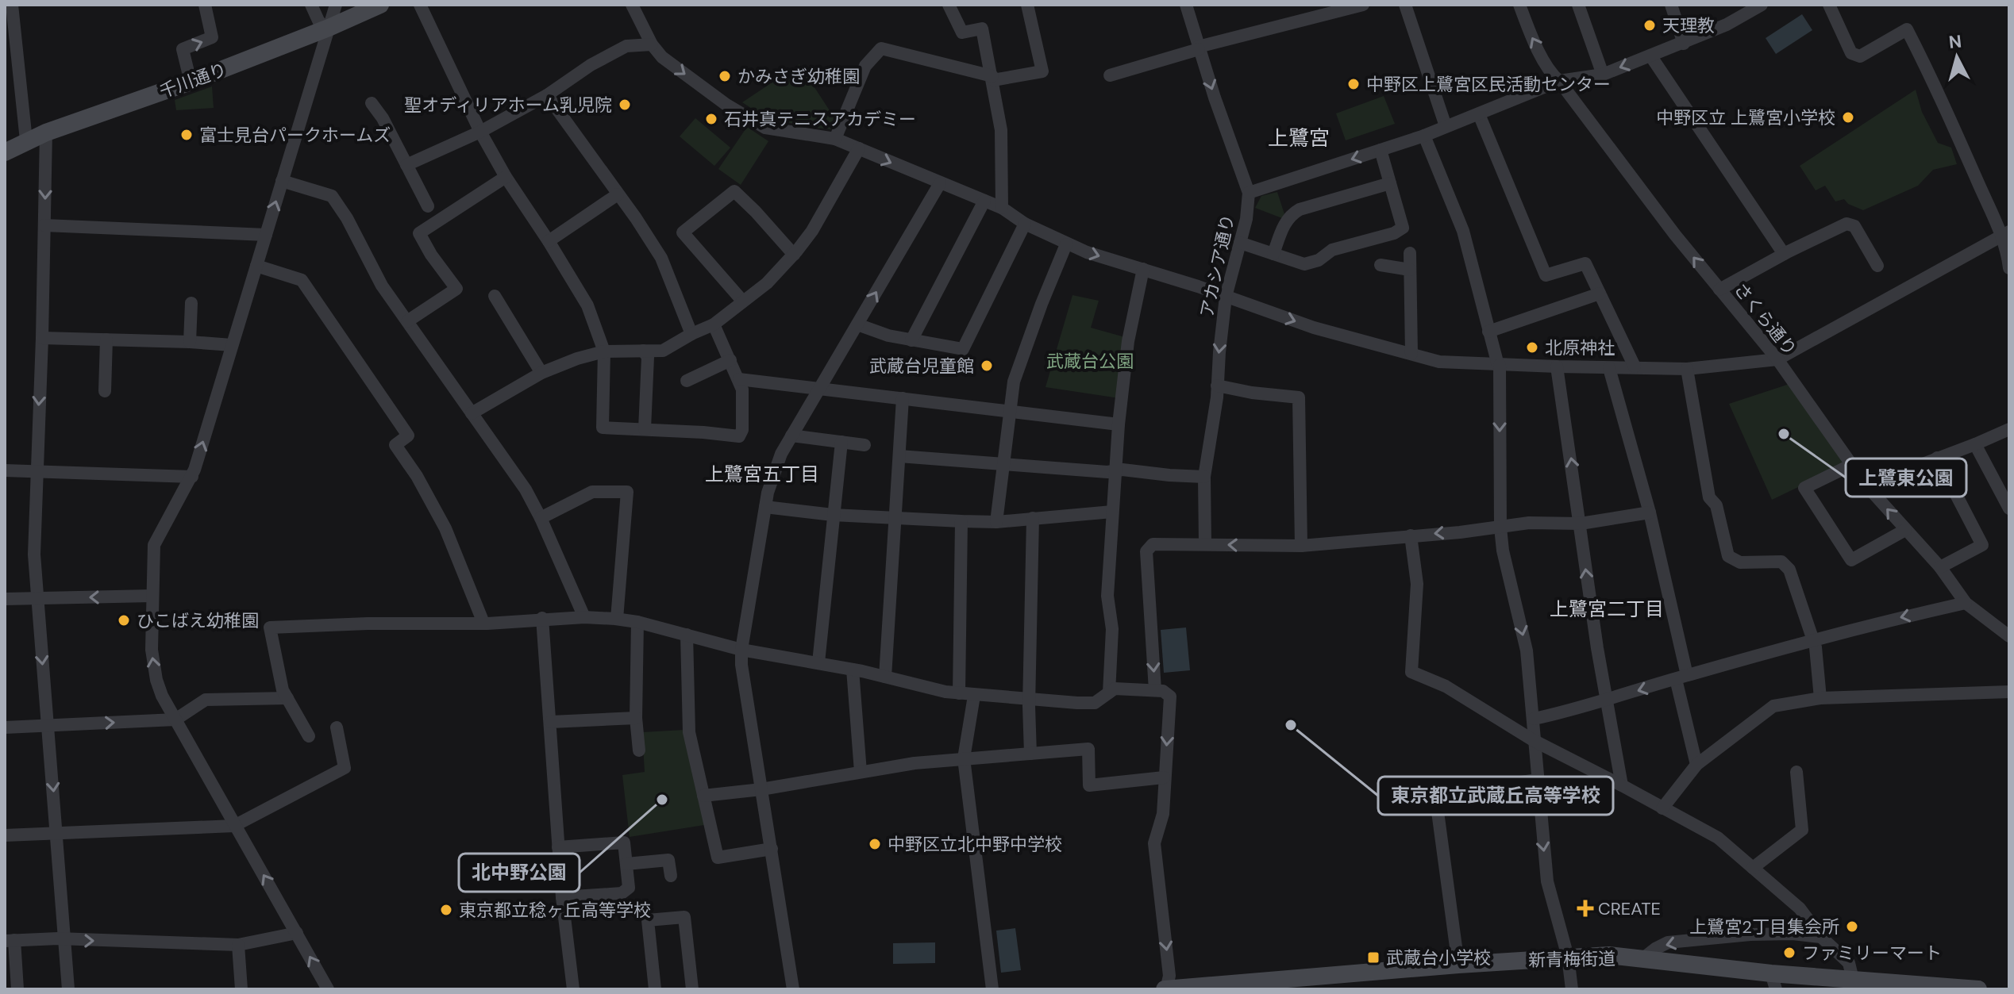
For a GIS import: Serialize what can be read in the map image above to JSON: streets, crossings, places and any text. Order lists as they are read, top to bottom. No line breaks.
{"streets":{"main road":["千川通り","新青梅街道"],"street":["アカシア通り","さくら通り"]},"districts":["上鷺宮","上鷺宮五丁目","上鷺宮二丁目"],"parks":["武蔵台公園"],"places":{"other":["天理教","かみさぎ幼稚園","中野区上鷺宮区民活動センター","聖オディリアホーム乳児院","中野区立 上鷺宮小学校","石井真テニスアカデミー","富士見台パークホームズ","北原神社","武蔵台児童館","上鷺東公園","ひこばえ幼稚園","東京都立武蔵丘高等学校","北中野公園","中野区立北中野中学校","東京都立稔ヶ丘高等学校","上鷺宮2丁目集会所","ファミリーマート"],"health":["CREATE"],"transit":["武蔵台小学校"]},"north":"top"}
